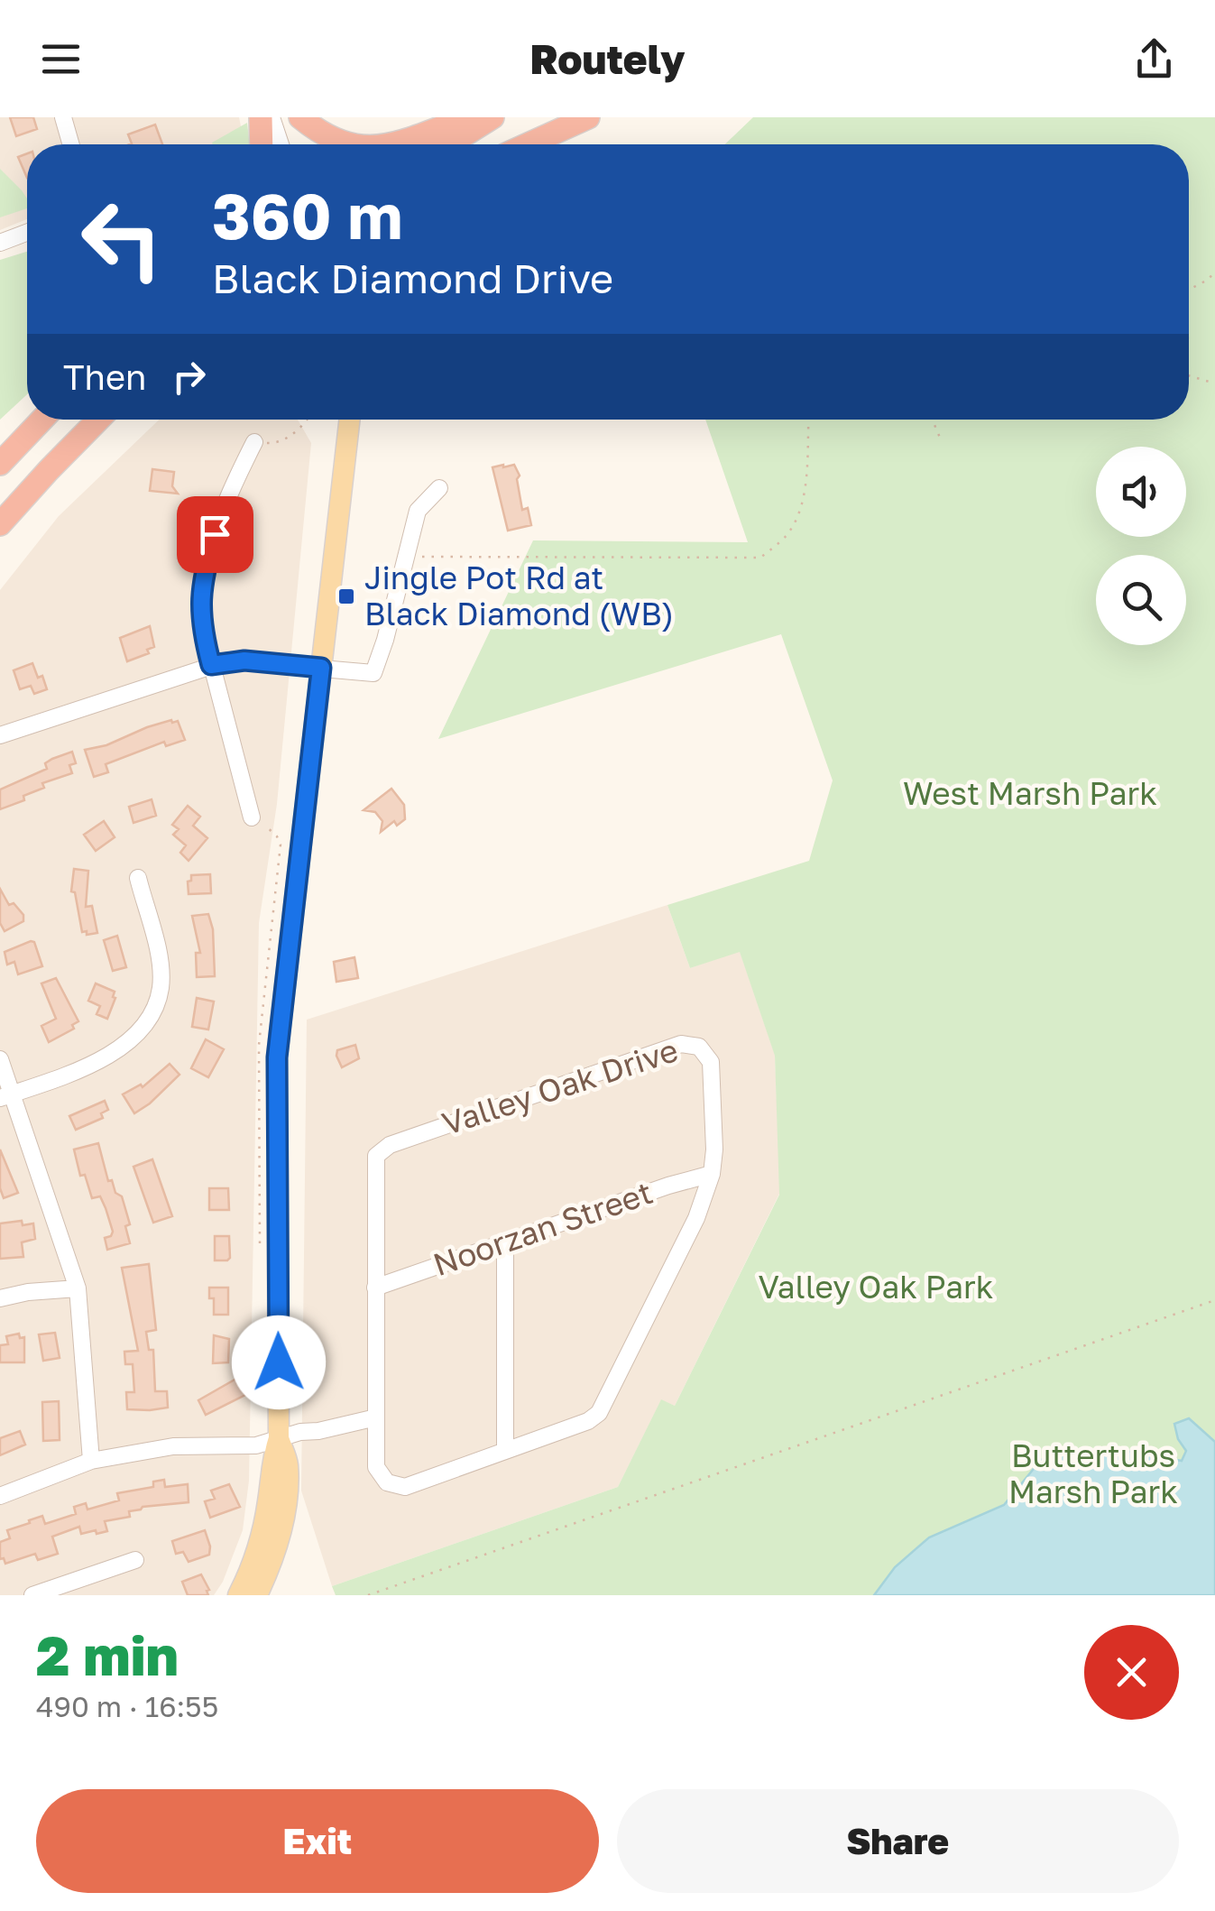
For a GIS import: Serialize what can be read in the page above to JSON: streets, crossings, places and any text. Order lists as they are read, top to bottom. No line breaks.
{"streets":{"street":["Valley Oak Drive","Noorzan Street"]},"crossings":[["Valley Oak Drive","Noorzan Street"]],"parks":["West Marsh Park","Valley Oak Park","Buttertubs Marsh Park"],"places":{"transit":["Jingle Pot Rd at Black Diamond (WB)"]},"page":{"header":"Routely","turn":["360 m","Black Diamond Drive"],"then":"Then","heading":["2 min","490 m · 16:55"],"buttons":["Exit","Share"]}}
